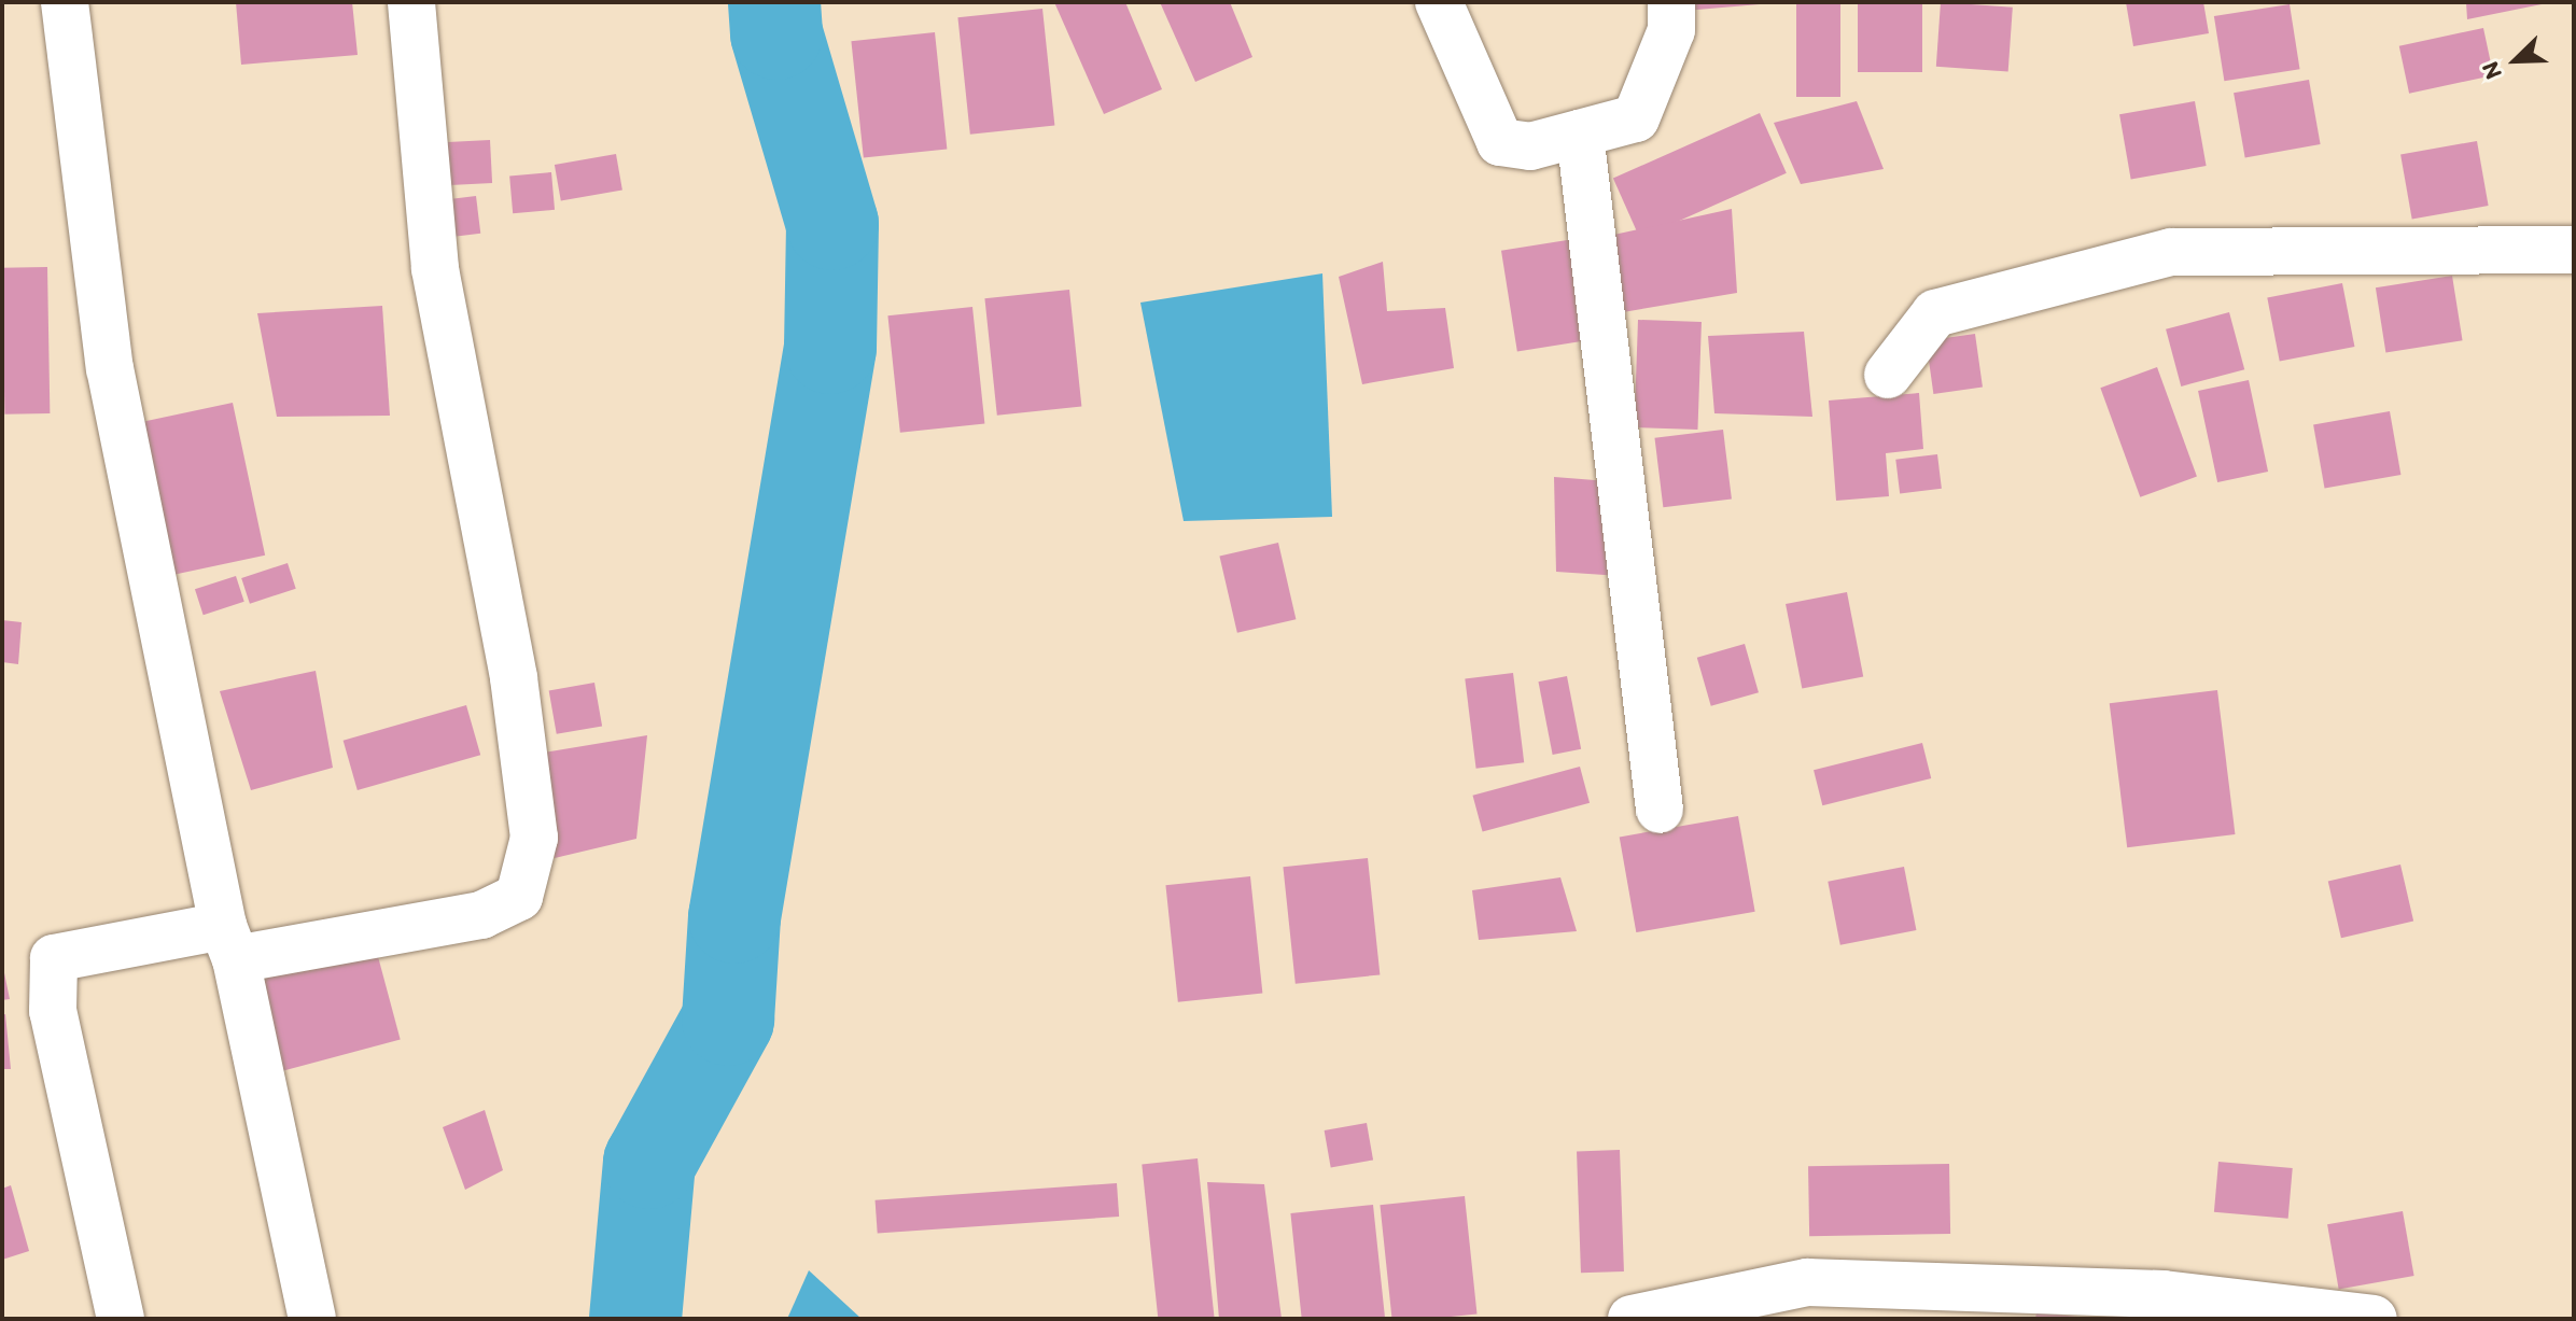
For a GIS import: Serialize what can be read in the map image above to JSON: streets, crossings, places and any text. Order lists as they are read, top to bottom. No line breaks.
{"north":"bottom left"}
